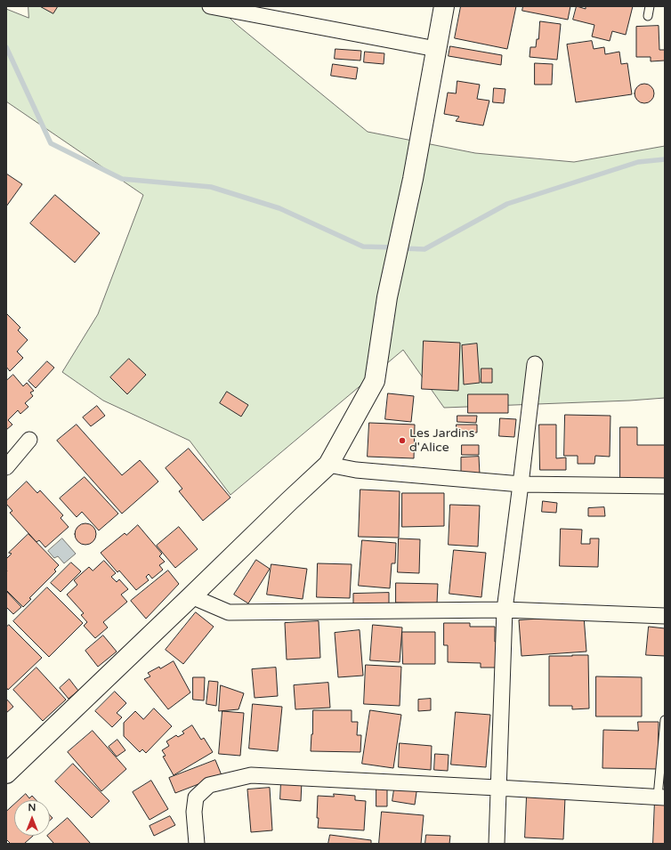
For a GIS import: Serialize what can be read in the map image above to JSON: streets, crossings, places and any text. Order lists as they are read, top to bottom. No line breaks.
{"places":["Les Jardins d'Alice"],"north":"top"}
